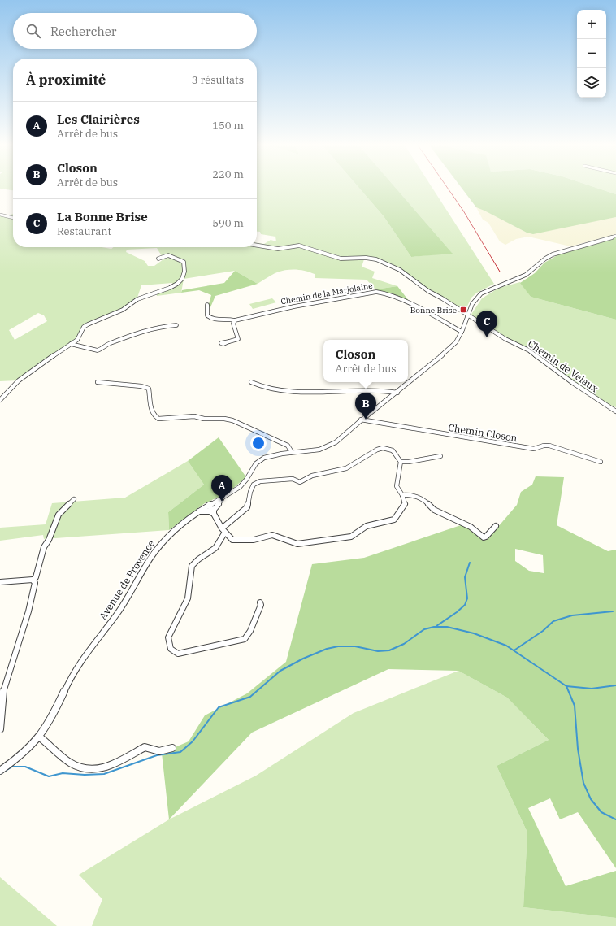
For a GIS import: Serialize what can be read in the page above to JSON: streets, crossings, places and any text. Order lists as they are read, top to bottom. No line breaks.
{"streets":{"street":["Chemin de la Marjolaine","Chemin de Velaux","Chemin Closon","Avenue de Provence"]},"crossings":[["Chemin de la Marjolaine","Avenue de Provence"],["Chemin de Velaux","Avenue de Provence"],["Chemin Closon","Avenue de Provence"]],"places":{"transit":["Bonne Brise"]},"page":{"map_buttons":["+","−"],"search":"Rechercher","heading":["À proximité","3 résultats"],"list":[{"mark":"A","name":"Les Clairières","note":"Arrêt de bus","value":"150 m"},{"mark":"B","name":"Closon","note":"Arrêt de bus","value":"220 m"},{"mark":"C","name":"La Bonne Brise","note":"Restaurant","value":"590 m"}],"pins":["C","B","A"],"popup":["Closon","Arrêt de bus"]}}
